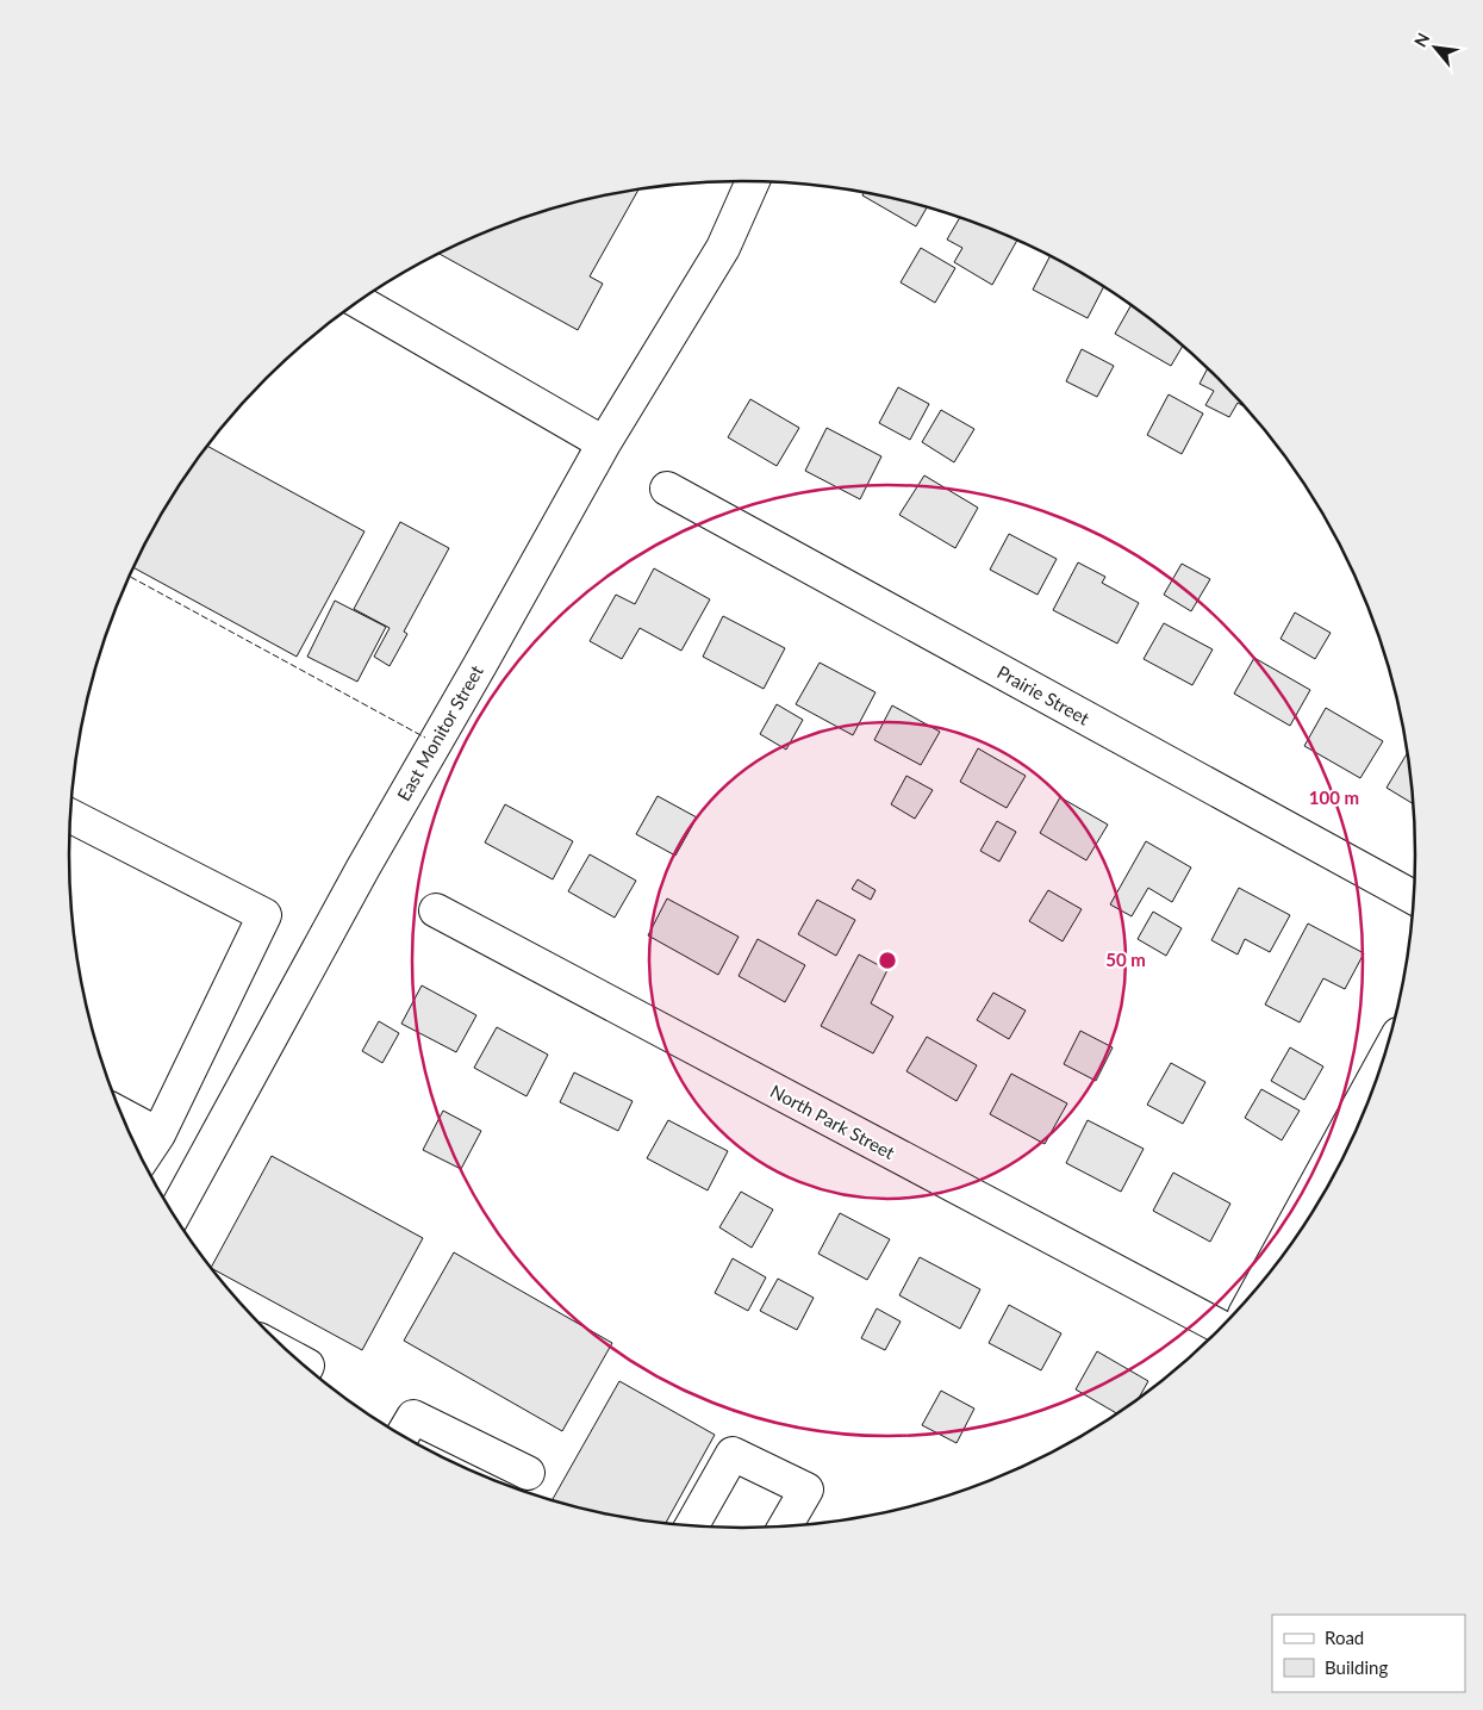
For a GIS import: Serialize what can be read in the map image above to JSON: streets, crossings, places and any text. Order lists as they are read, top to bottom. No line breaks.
{"streets":{"street":["Prairie Street","East Monitor Street","North Park Street"]},"legend":["Road","Building"],"north":"top left","rings":["100 m","50 m"]}
